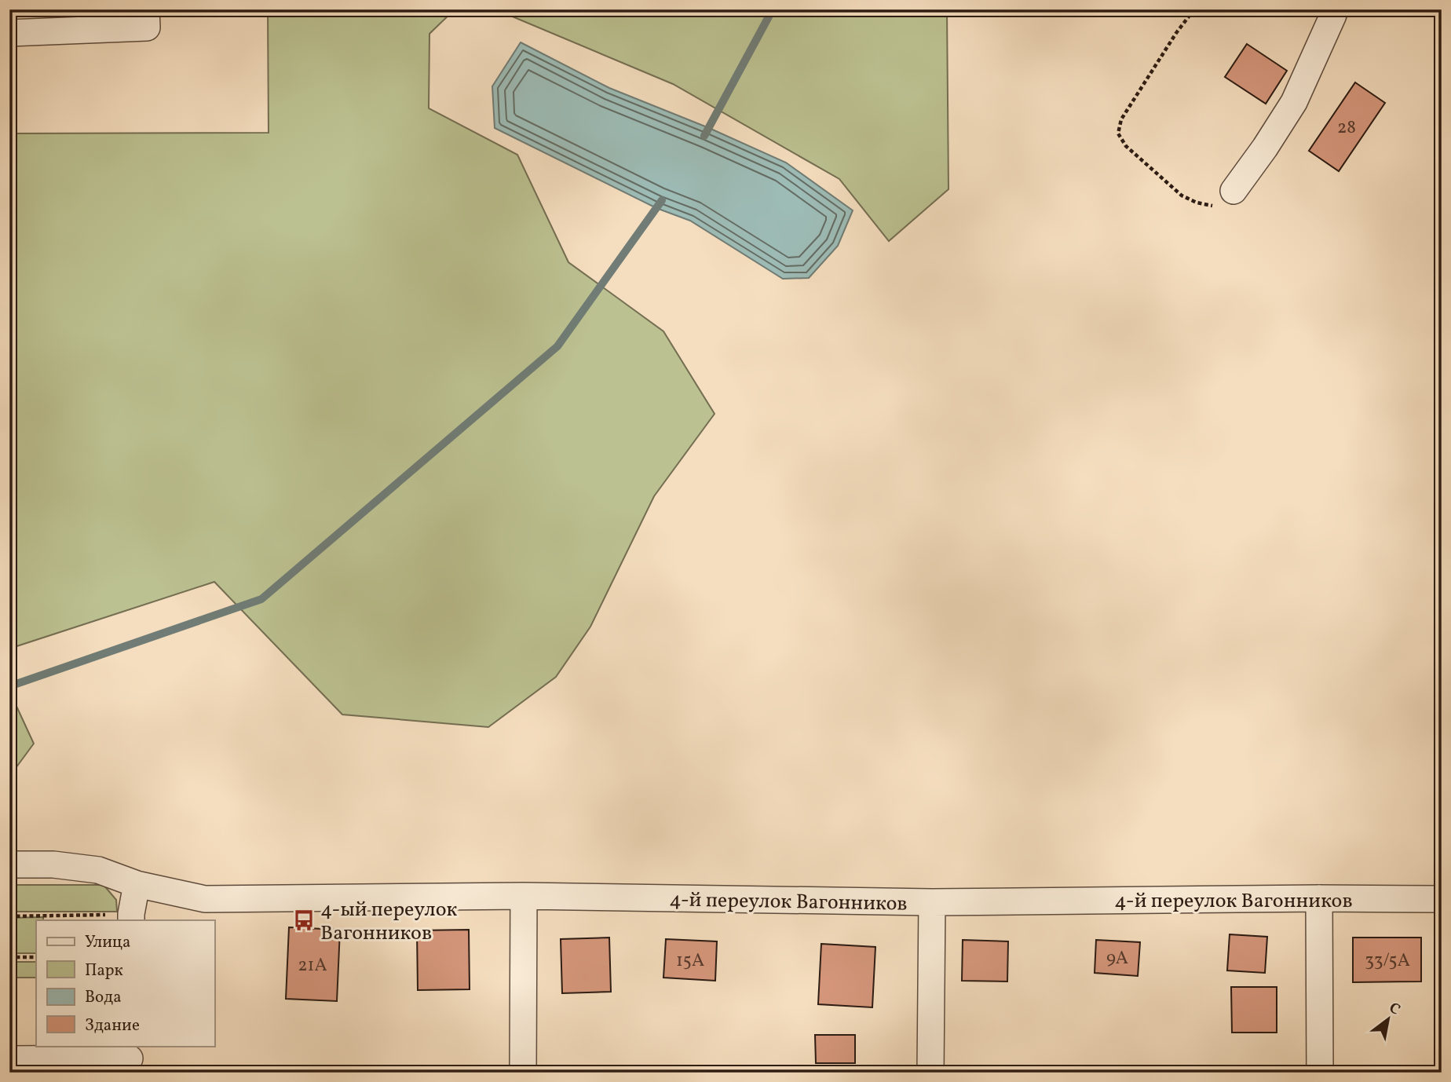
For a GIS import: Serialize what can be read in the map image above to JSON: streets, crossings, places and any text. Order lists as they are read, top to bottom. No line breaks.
{"streets":{"street":["4-й переулок Вагонников"]},"places":{"bus stop":["4-ый переулок Вагонников"]},"house_numbers":["28","9А","15А","33/5А","21А"],"legend":["Улица","Парк","Вода","Здание"],"north":"top right"}
